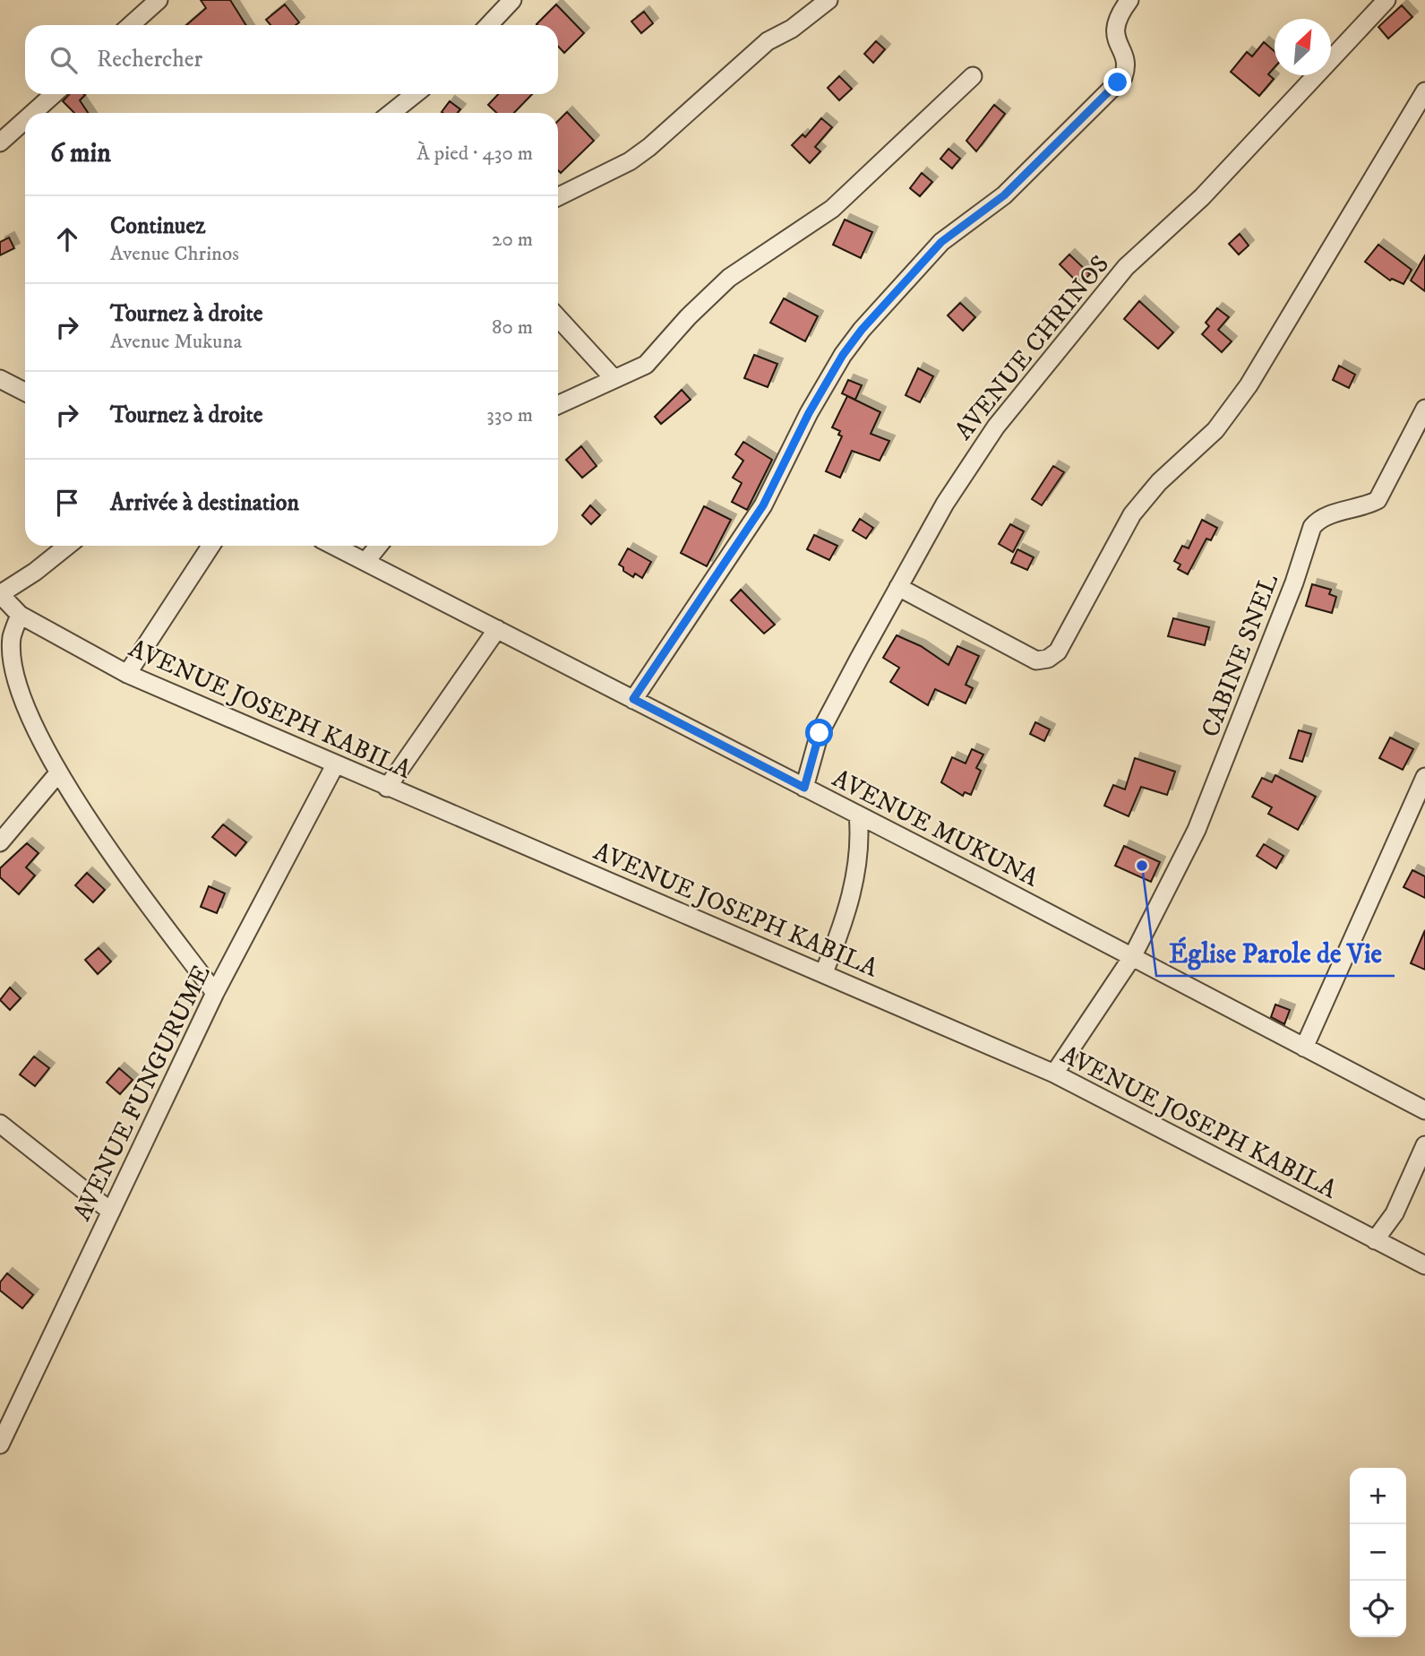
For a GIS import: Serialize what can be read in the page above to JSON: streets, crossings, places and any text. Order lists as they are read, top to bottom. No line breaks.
{"streets":{"street":["AVENUE CHRINOS","CABINE SNEL","AVENUE JOSEPH KABILA","AVENUE MUKUNA","AVENUE FUNGURUME"]},"crossings":[["AVENUE CHRINOS","AVENUE MUKUNA"],["CABINE SNEL","AVENUE JOSEPH KABILA"],["CABINE SNEL","AVENUE MUKUNA"],["AVENUE JOSEPH KABILA","AVENUE FUNGURUME"]],"places":["Église Parole de Vie"],"north":"top right","page":{"search":"Rechercher","heading":["6 min","À pied · 430 m"],"list":[["Continuez","Avenue Chrinos","20 m"],["Tournez à droite","Avenue Mukuna","80 m"],["Tournez à droite","330 m"],"Arrivée à destination"],"map_buttons":["+","−"]}}
